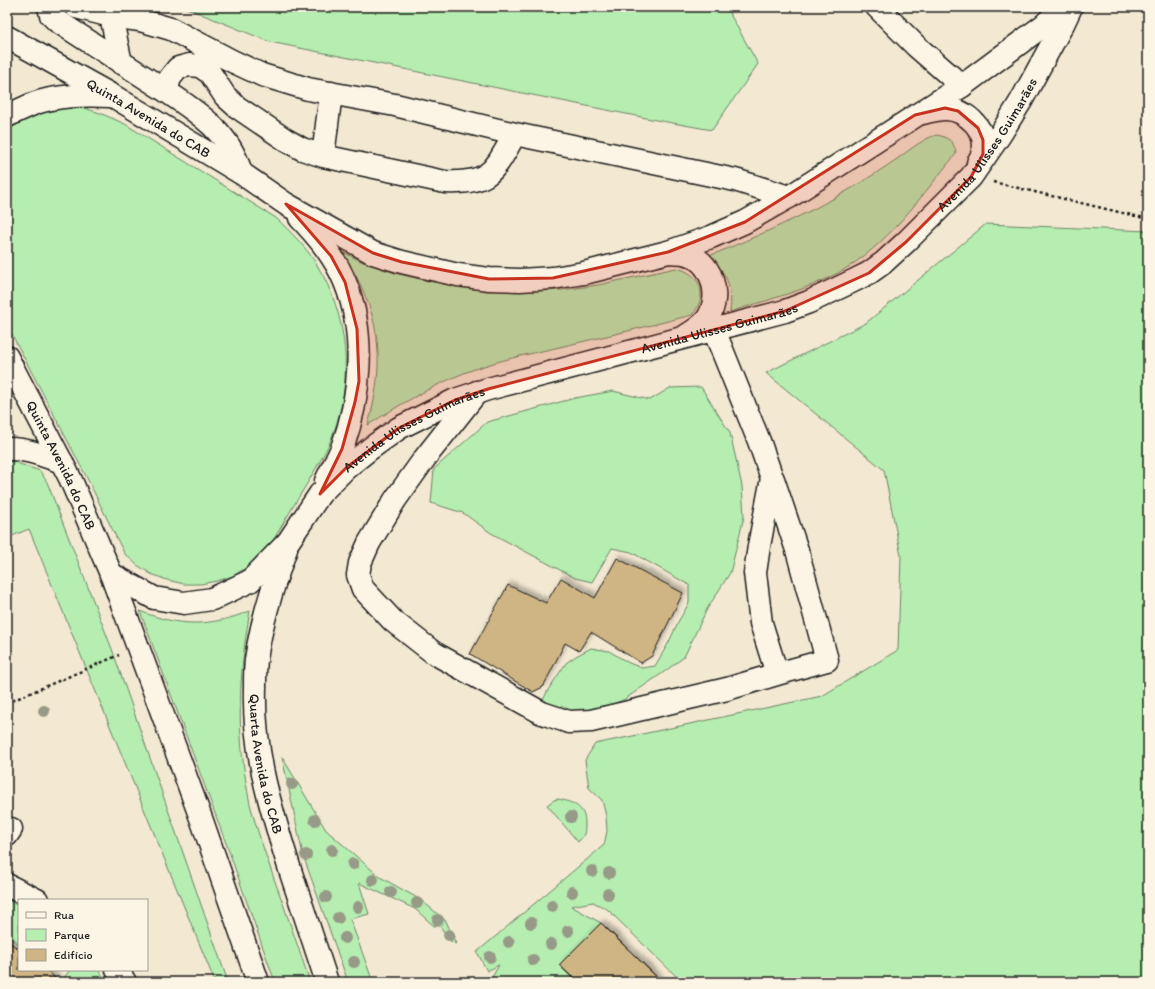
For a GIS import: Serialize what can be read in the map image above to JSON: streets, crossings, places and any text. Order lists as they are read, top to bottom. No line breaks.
{"streets":{"main road":["Quinta Avenida do CAB","Avenida Ulisses Guimarães","Quarta Avenida do CAB"]},"crossings":[["Avenida Ulisses Guimarães","Quarta Avenida do CAB"]],"legend":["Rua","Parque","Edifício"]}
